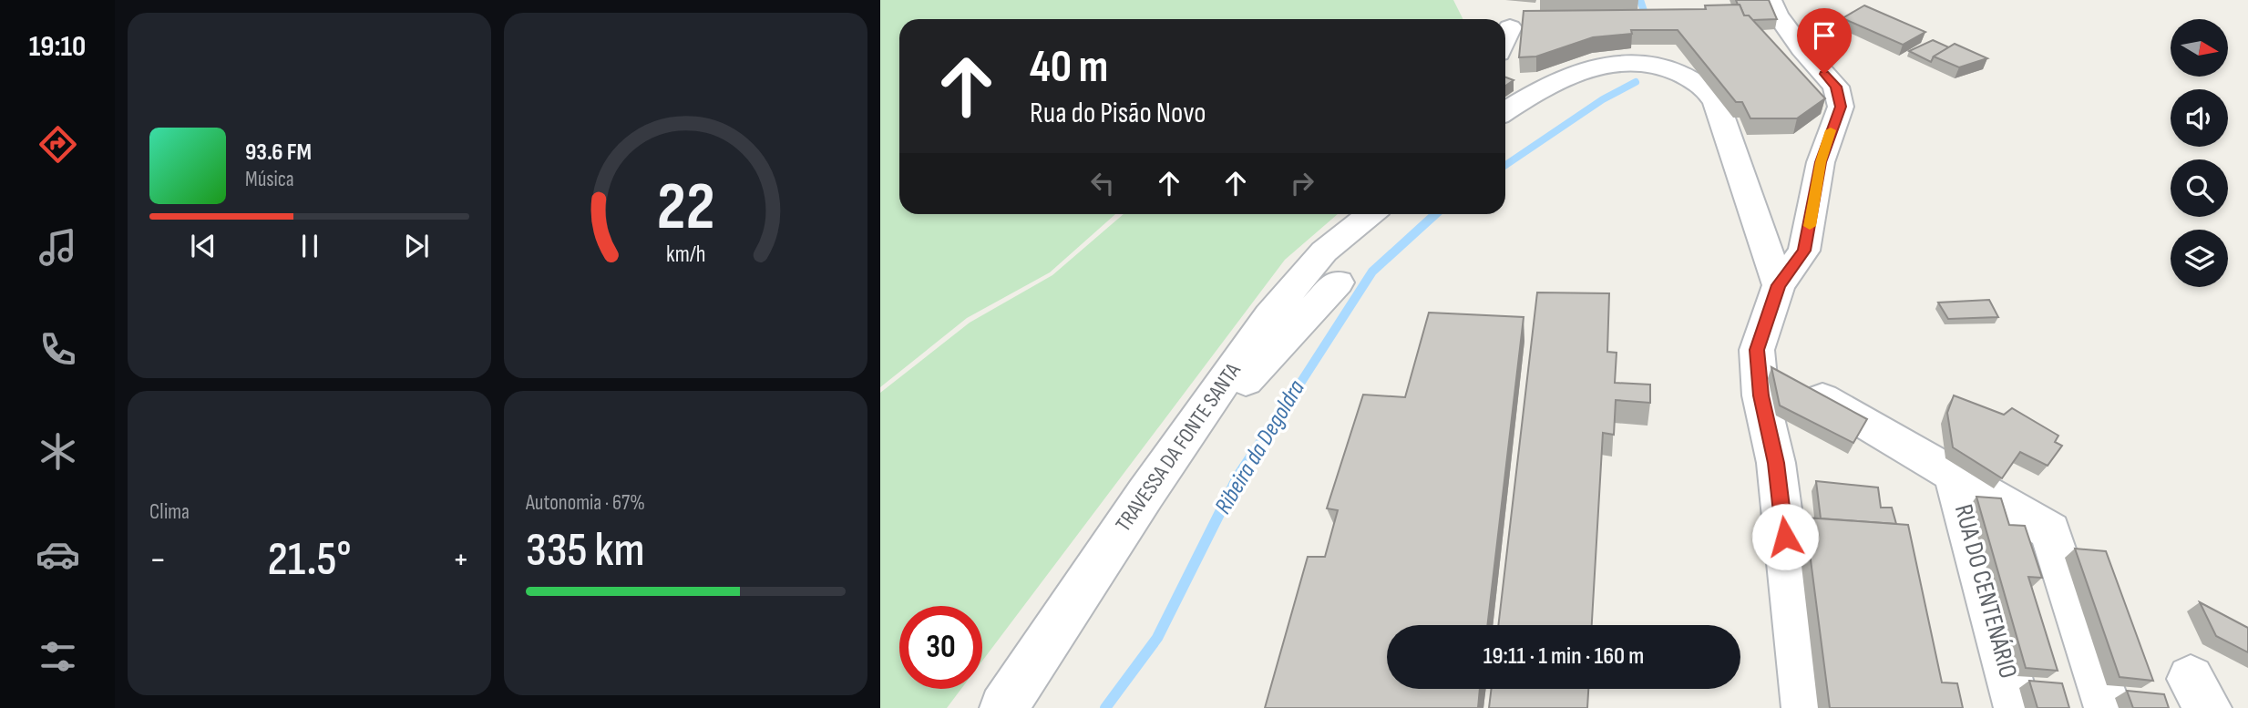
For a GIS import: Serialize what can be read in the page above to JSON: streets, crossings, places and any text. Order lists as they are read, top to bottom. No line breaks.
{"streets":{"street":["TRAVESSA DA FONTE SANTA","RUA DO CENTENÁRIO"]},"water":["Ribeira da Degoldra"],"north":"right","page":{"tabs":"19:10","turn":["40 m","Rua do Pisão Novo"],"song":["93.6 FM","Música"],"tile":["Clima",["Autonomia · 67%","335 km"]],"heat":["−","21.5°","+"],"limit":"30","trip":"19:11 · 1 min · 160 m","gauge":["22","km/h"]}}
